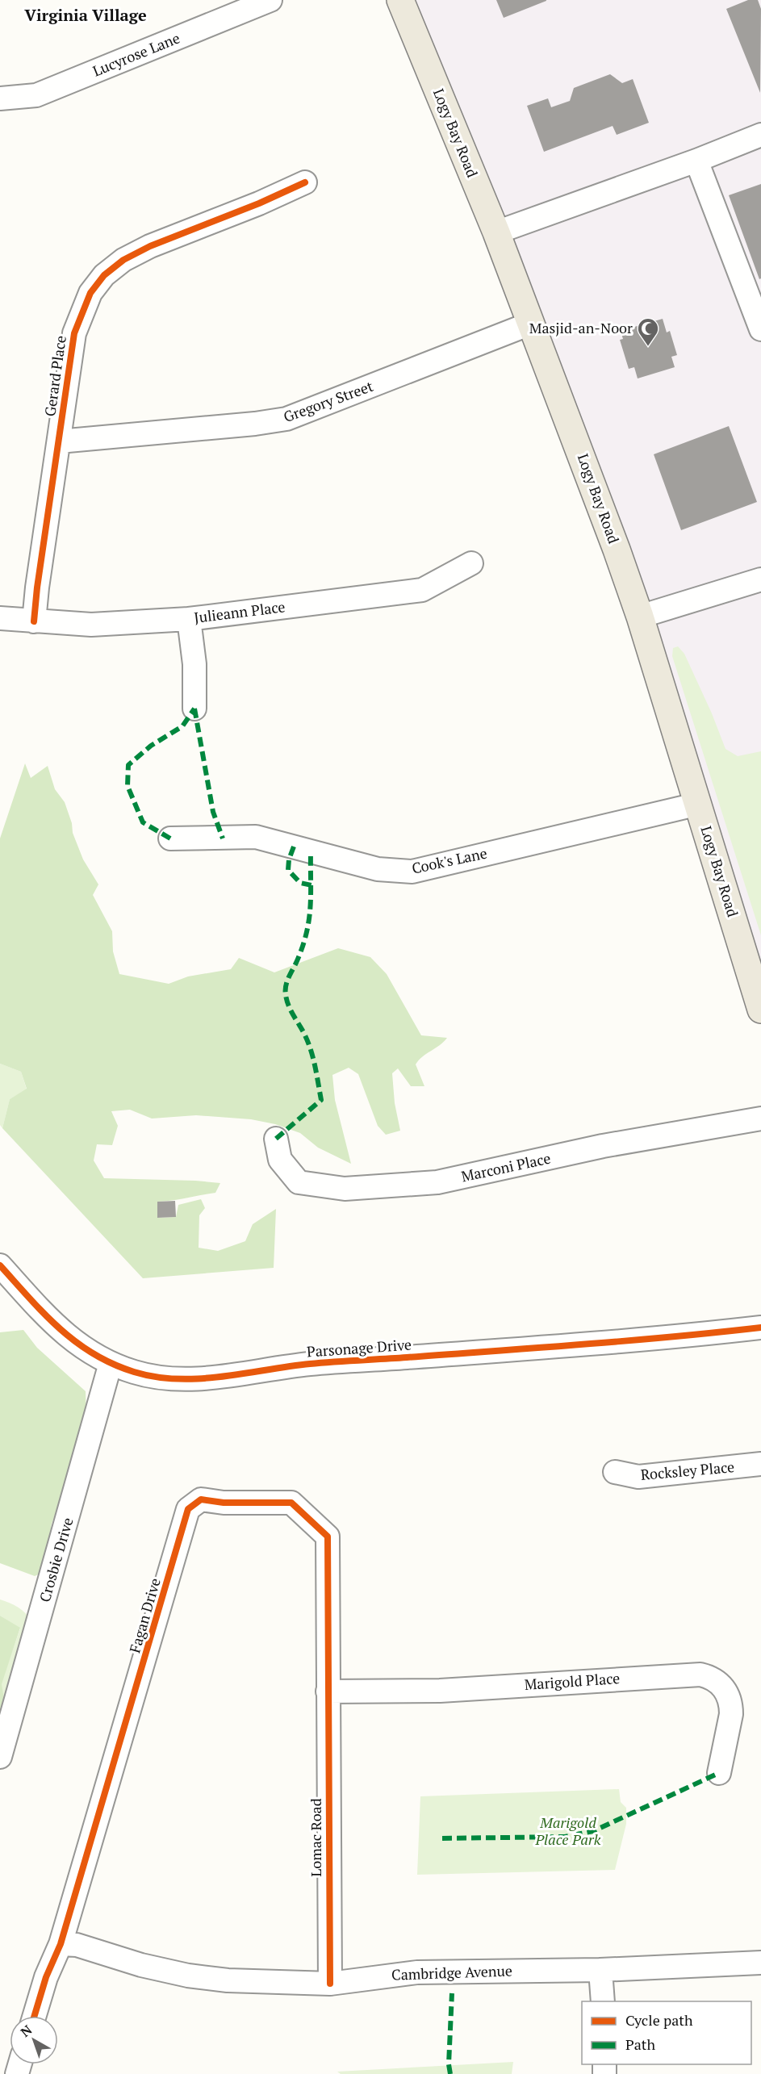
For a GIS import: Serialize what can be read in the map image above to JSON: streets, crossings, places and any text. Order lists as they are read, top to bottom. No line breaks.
{"streets":{"main road":["Logy Bay Road"],"street":["Lucyrose Lane","Gerard Place","Gregory Street","Julieann Place","Cook's Lane","Marconi Place","Parsonage Drive","Rocksley Place","Crosbie Drive","Fagan Drive","Marigold Place","Lomac Road","Cambridge Avenue"]},"crossings":[["Logy Bay Road","Gregory Street"],["Logy Bay Road","Cook's Lane"],["Gerard Place","Gregory Street"],["Gerard Place","Julieann Place"],["Parsonage Drive","Crosbie Drive"],["Fagan Drive","Marigold Place"],["Fagan Drive","Lomac Road"],["Fagan Drive","Cambridge Avenue"],["Marigold Place","Lomac Road"],["Lomac Road","Cambridge Avenue"]],"districts":["Virginia Village"],"parks":["Marigold Place Park"],"places":{"mosque":["Masjid-an-Noor"]},"legend":["Cycle path","Path"],"north":"top left"}
